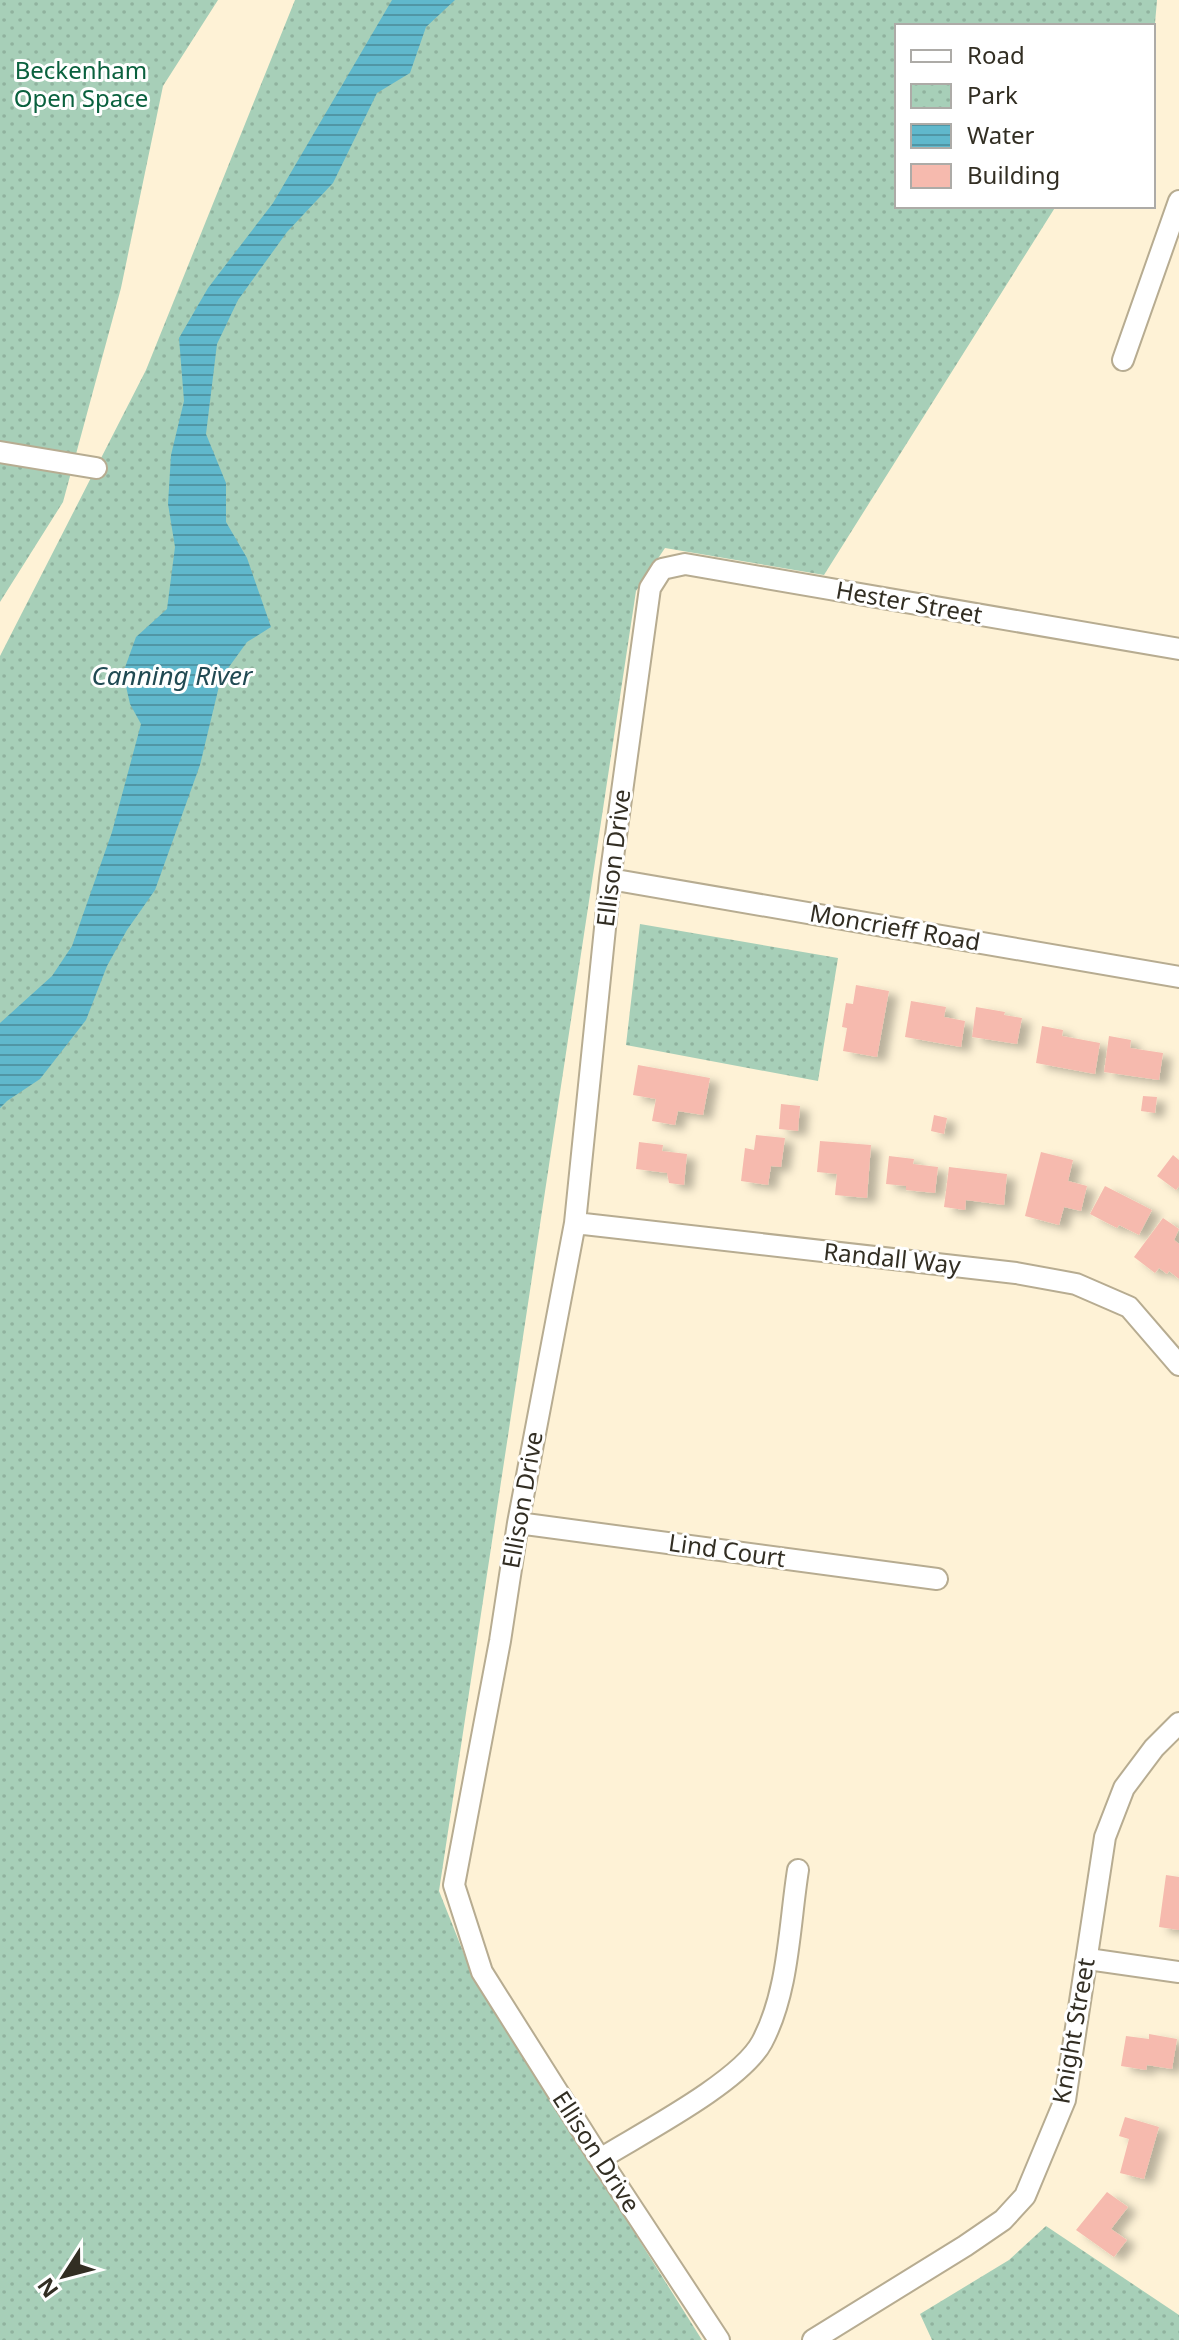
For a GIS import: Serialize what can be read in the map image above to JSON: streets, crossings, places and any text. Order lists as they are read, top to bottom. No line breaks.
{"streets":{"street":["Hester Street","Ellison Drive","Moncrieff Road","Randall Way","Lind Court","Knight Street"]},"crossings":[["Hester Street","Ellison Drive"],["Ellison Drive","Moncrieff Road"],["Ellison Drive","Randall Way"],["Ellison Drive","Lind Court"]],"water":["Canning River"],"parks":["Beckenham Open Space"],"legend":["Road","Park","Water","Building"],"north":"bottom left"}
